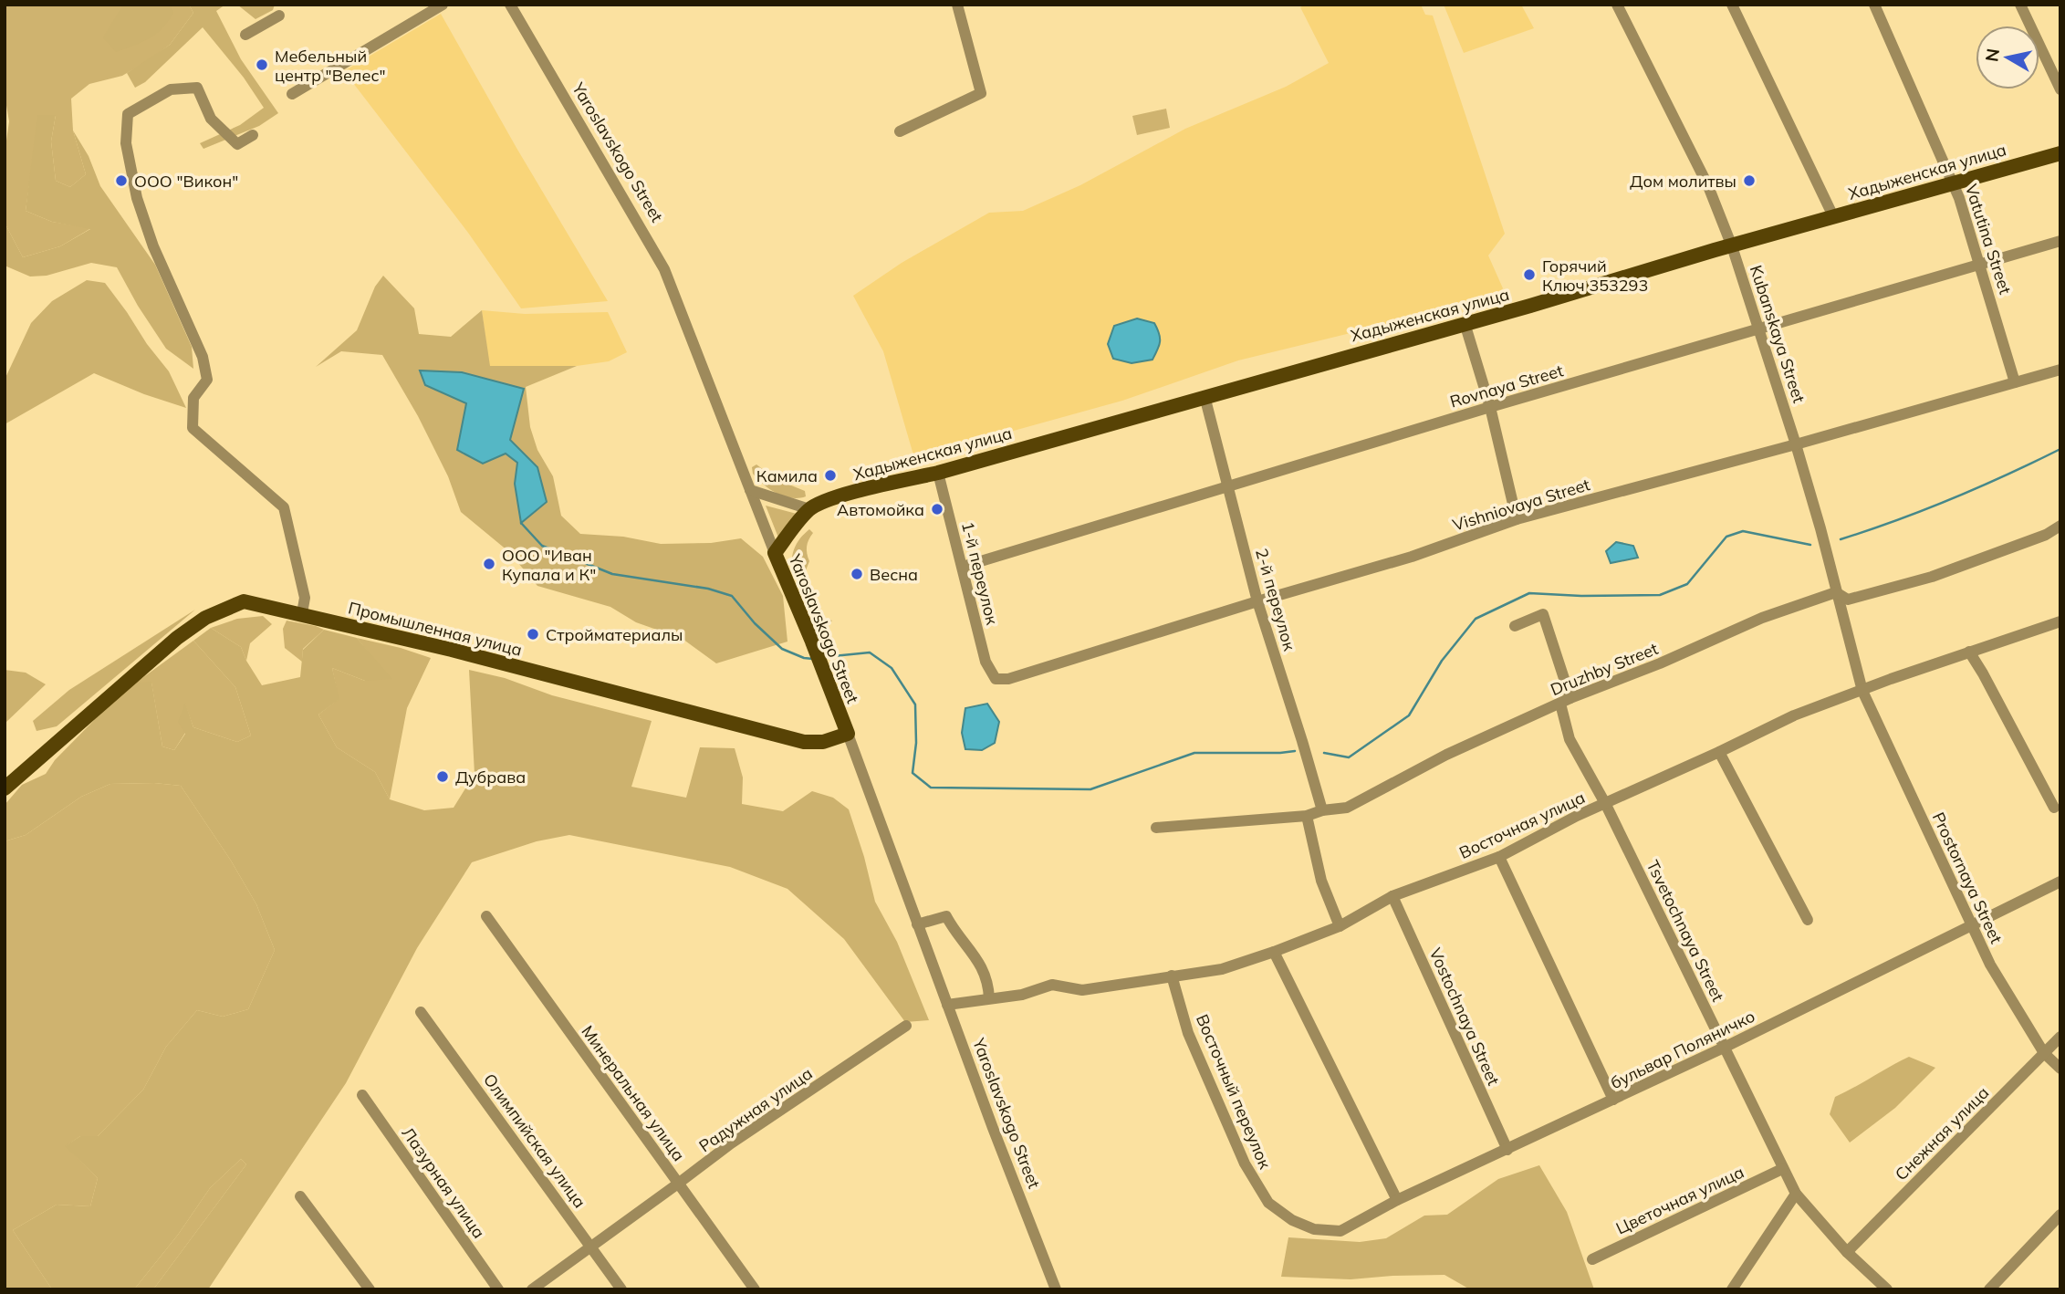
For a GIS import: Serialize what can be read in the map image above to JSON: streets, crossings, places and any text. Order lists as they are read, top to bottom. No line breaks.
{"streets":{"main road":["Yaroslavskogo Street","Хадыженская улица","Промышленная улица"],"street":["Vatutina Street","Kubanskaya Street","Rovnaya Street","Vishniovaya Street","1-й переулок","2-й переулок","Druzhby Street","Восточная улица","Prostornaya Street","Tsvetochnaya Street","Vostochnaya Street","бульвар Поляничко","Восточный переулок","Минеральная улица","Радужная улица","Снежная улица","Олимпийская улица","Лазурная улица","Цветочная улица"]},"crossings":[["Yaroslavskogo Street","Хадыженская улица"],["Yaroslavskogo Street","Промышленная улица"],["Yaroslavskogo Street","Восточная улица"],["Хадыженская улица","Vatutina Street"],["Хадыженская улица","Kubanskaya Street"],["Хадыженская улица","1-й переулок"],["Хадыженская улица","2-й переулок"],["Vatutina Street","Rovnaya Street"],["Vatutina Street","Vishniovaya Street"],["Kubanskaya Street","Rovnaya Street"],["Kubanskaya Street","Vishniovaya Street"],["Kubanskaya Street","Druzhby Street"],["Kubanskaya Street","Восточная улица"],["Kubanskaya Street","Prostornaya Street"],["Rovnaya Street","1-й переулок"],["Rovnaya Street","2-й переулок"],["Vishniovaya Street","1-й переулок"],["Vishniovaya Street","2-й переулок"],["2-й переулок","Druzhby Street"],["Druzhby Street","Tsvetochnaya Street"],["Восточная улица","Prostornaya Street"],["Восточная улица","Tsvetochnaya Street"],["Восточная улица","Vostochnaya Street"],["Восточная улица","Восточный переулок"],["Prostornaya Street","бульвар Поляничко"],["Prostornaya Street","Снежная улица"],["Tsvetochnaya Street","бульвар Поляничко"],["Tsvetochnaya Street","Снежная улица"],["Tsvetochnaya Street","Цветочная улица"],["Vostochnaya Street","бульвар Поляничко"],["бульвар Поляничко","Восточный переулок"],["Минеральная улица","Радужная улица"],["Радужная улица","Олимпийская улица"]],"places":["Мебельный центр \"Велес\"","ООО \"Викон\"","Дом молитвы","Горячий Ключ 353293","Камила","Автомойка","ООО \"Иван Купала и К\"","Весна","Стройматериалы","Дубрава"],"north":"left"}
